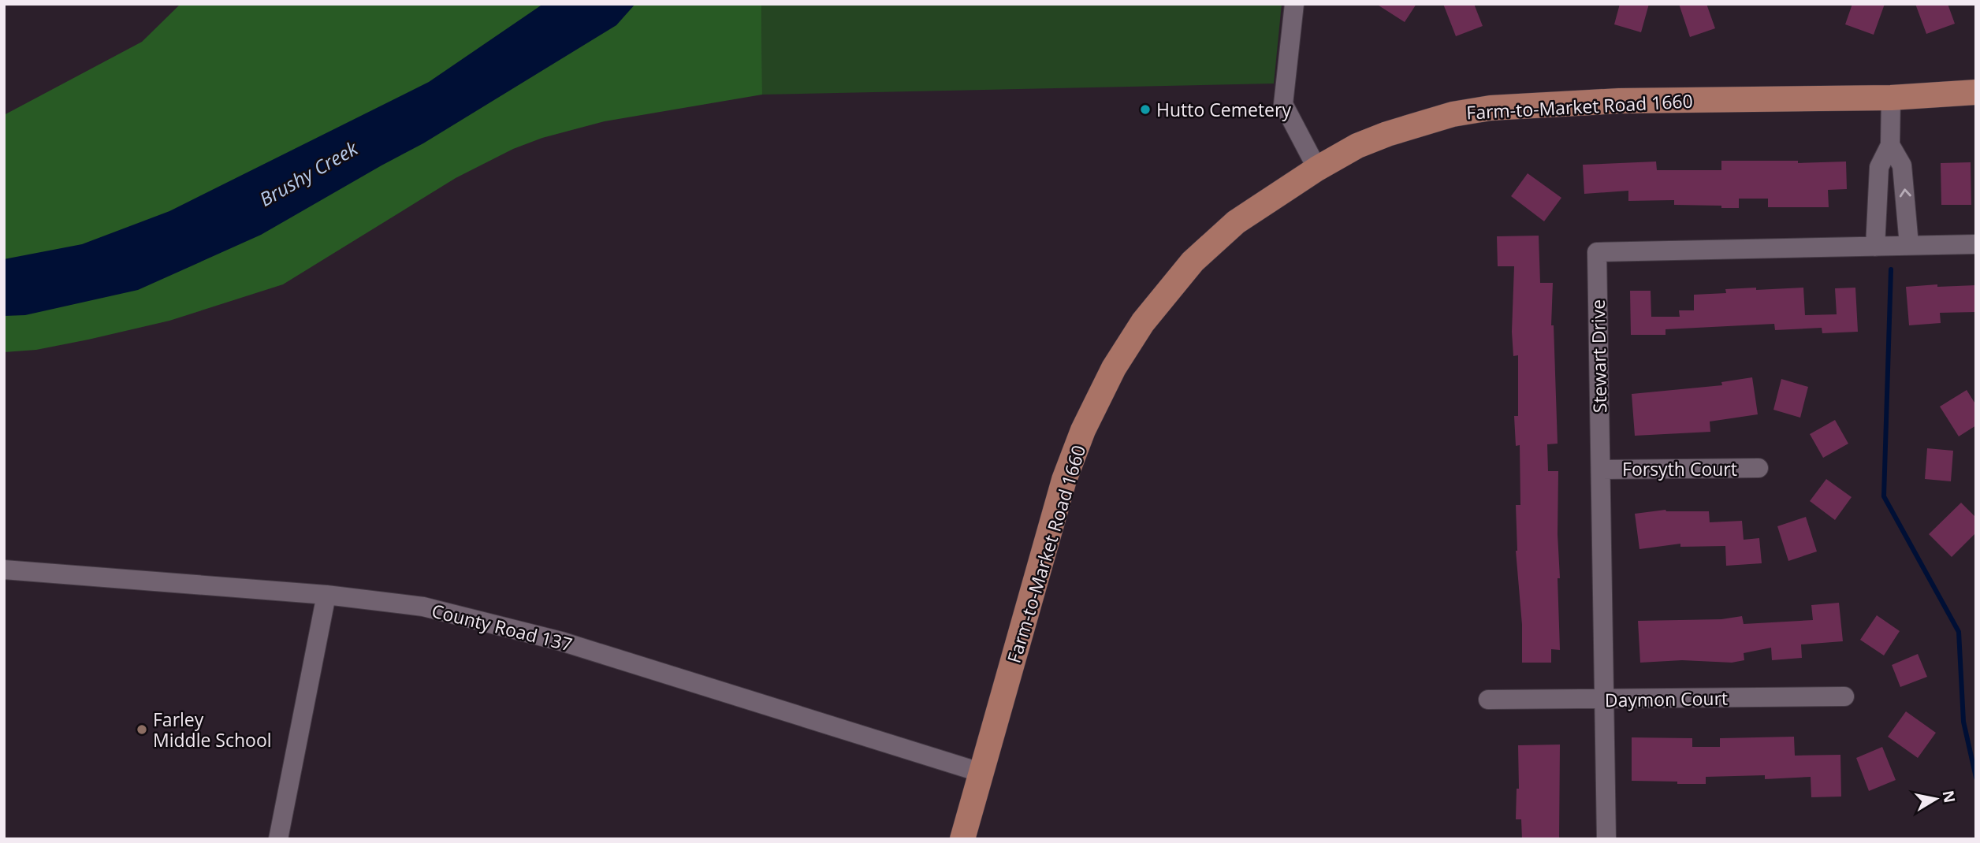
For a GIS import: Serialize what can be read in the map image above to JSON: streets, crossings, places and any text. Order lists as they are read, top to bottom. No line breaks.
{"streets":{"main road":["Farm-to-Market Road 1660"],"street":["Stewart Drive","Forsyth Court","County Road 137","Daymon Court"]},"crossings":[["Farm-to-Market Road 1660","County Road 137"],["Stewart Drive","Forsyth Court"],["Stewart Drive","Daymon Court"]],"water":["Brushy Creek"],"places":["Hutto Cemetery","Farley Middle School"],"north":"right"}
